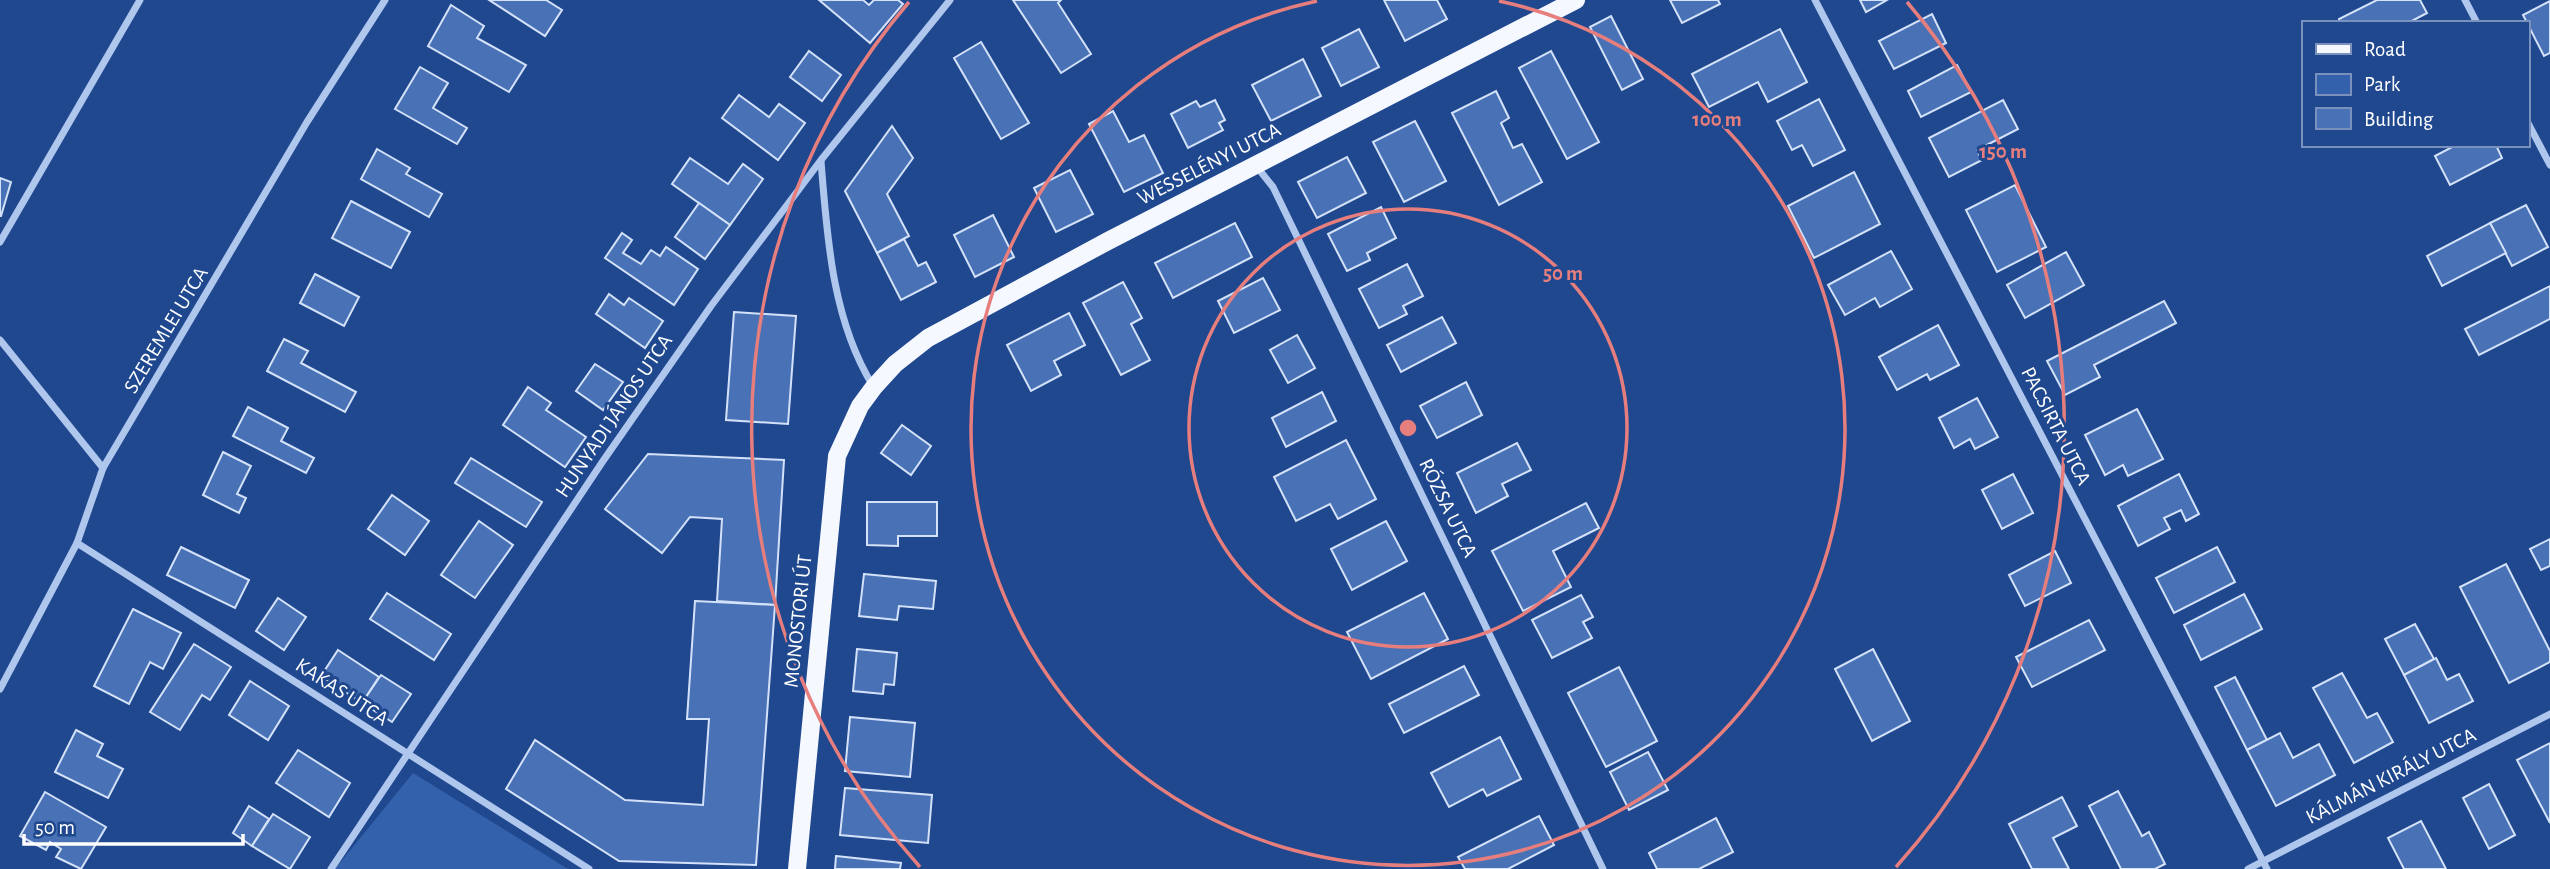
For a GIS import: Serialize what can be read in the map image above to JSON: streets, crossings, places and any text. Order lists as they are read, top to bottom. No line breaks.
{"streets":{"main road":["WESSELÉNYI UTCA","MONOSTORI ÚT"],"street":["SZEREMLEI UTCA","HUNYADI JÁNOS UTCA","PACSIRTA UTCA","RÓZSA UTCA","KAKAS UTCA","KÁLMÁN KIRÁLY UTCA"]},"crossings":[["WESSELÉNYI UTCA","RÓZSA UTCA"],["WESSELÉNYI UTCA","MONOSTORI ÚT"],["SZEREMLEI UTCA","KAKAS UTCA"],["HUNYADI JÁNOS UTCA","KAKAS UTCA"],["PACSIRTA UTCA","KÁLMÁN KIRÁLY UTCA"]],"legend":["Road","Park","Building"],"scale_bar":"50 m","rings":["100 m","150 m","50 m"]}
